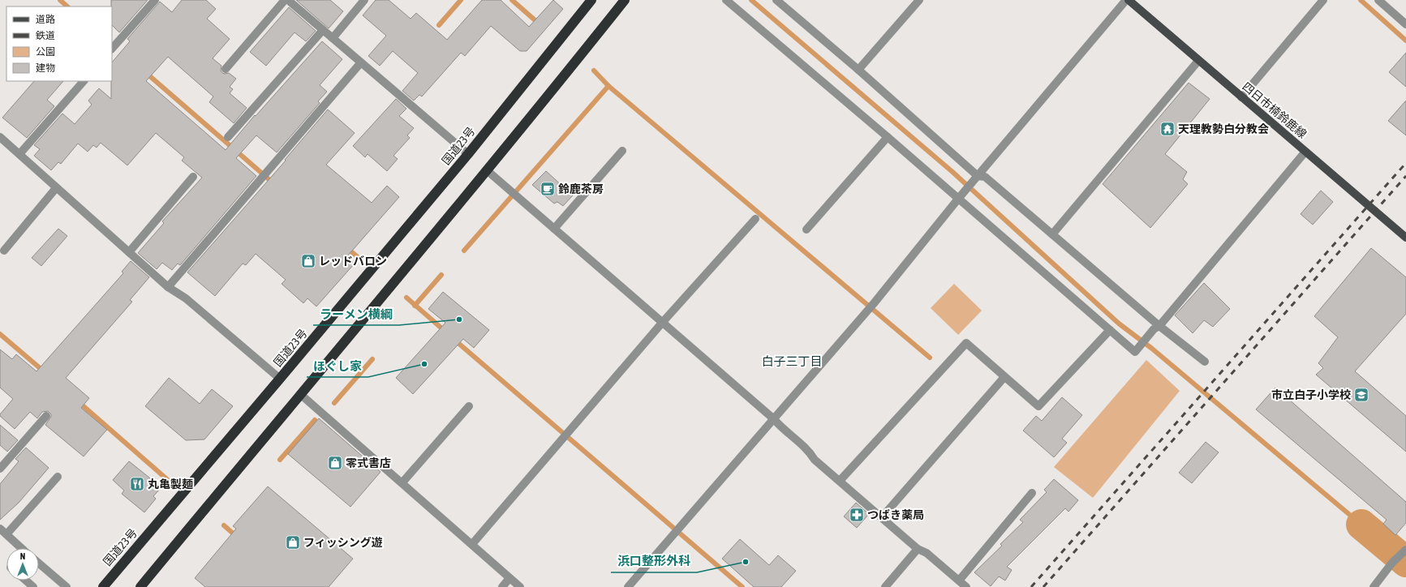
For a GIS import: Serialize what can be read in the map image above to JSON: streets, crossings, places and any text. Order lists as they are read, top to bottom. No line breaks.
{"streets":{"highway":["国道23号"],"main road":["四日市楠鈴鹿線"]},"districts":["白子三丁目"],"places":{"temple":["天理教勢白分教会"],"cafe":["鈴鹿茶房"],"shop":["レッドバロン","零式書店","フィッシング遊"],"other":["ラーメン横綱","ほぐし家","浜口整形外科"],"school or university":["市立白子小学校"],"restaurant":["丸亀製麺"],"pharmacy":["つばき薬局"]},"legend":["道路","鉄道","公園","建物"],"north":"top"}
